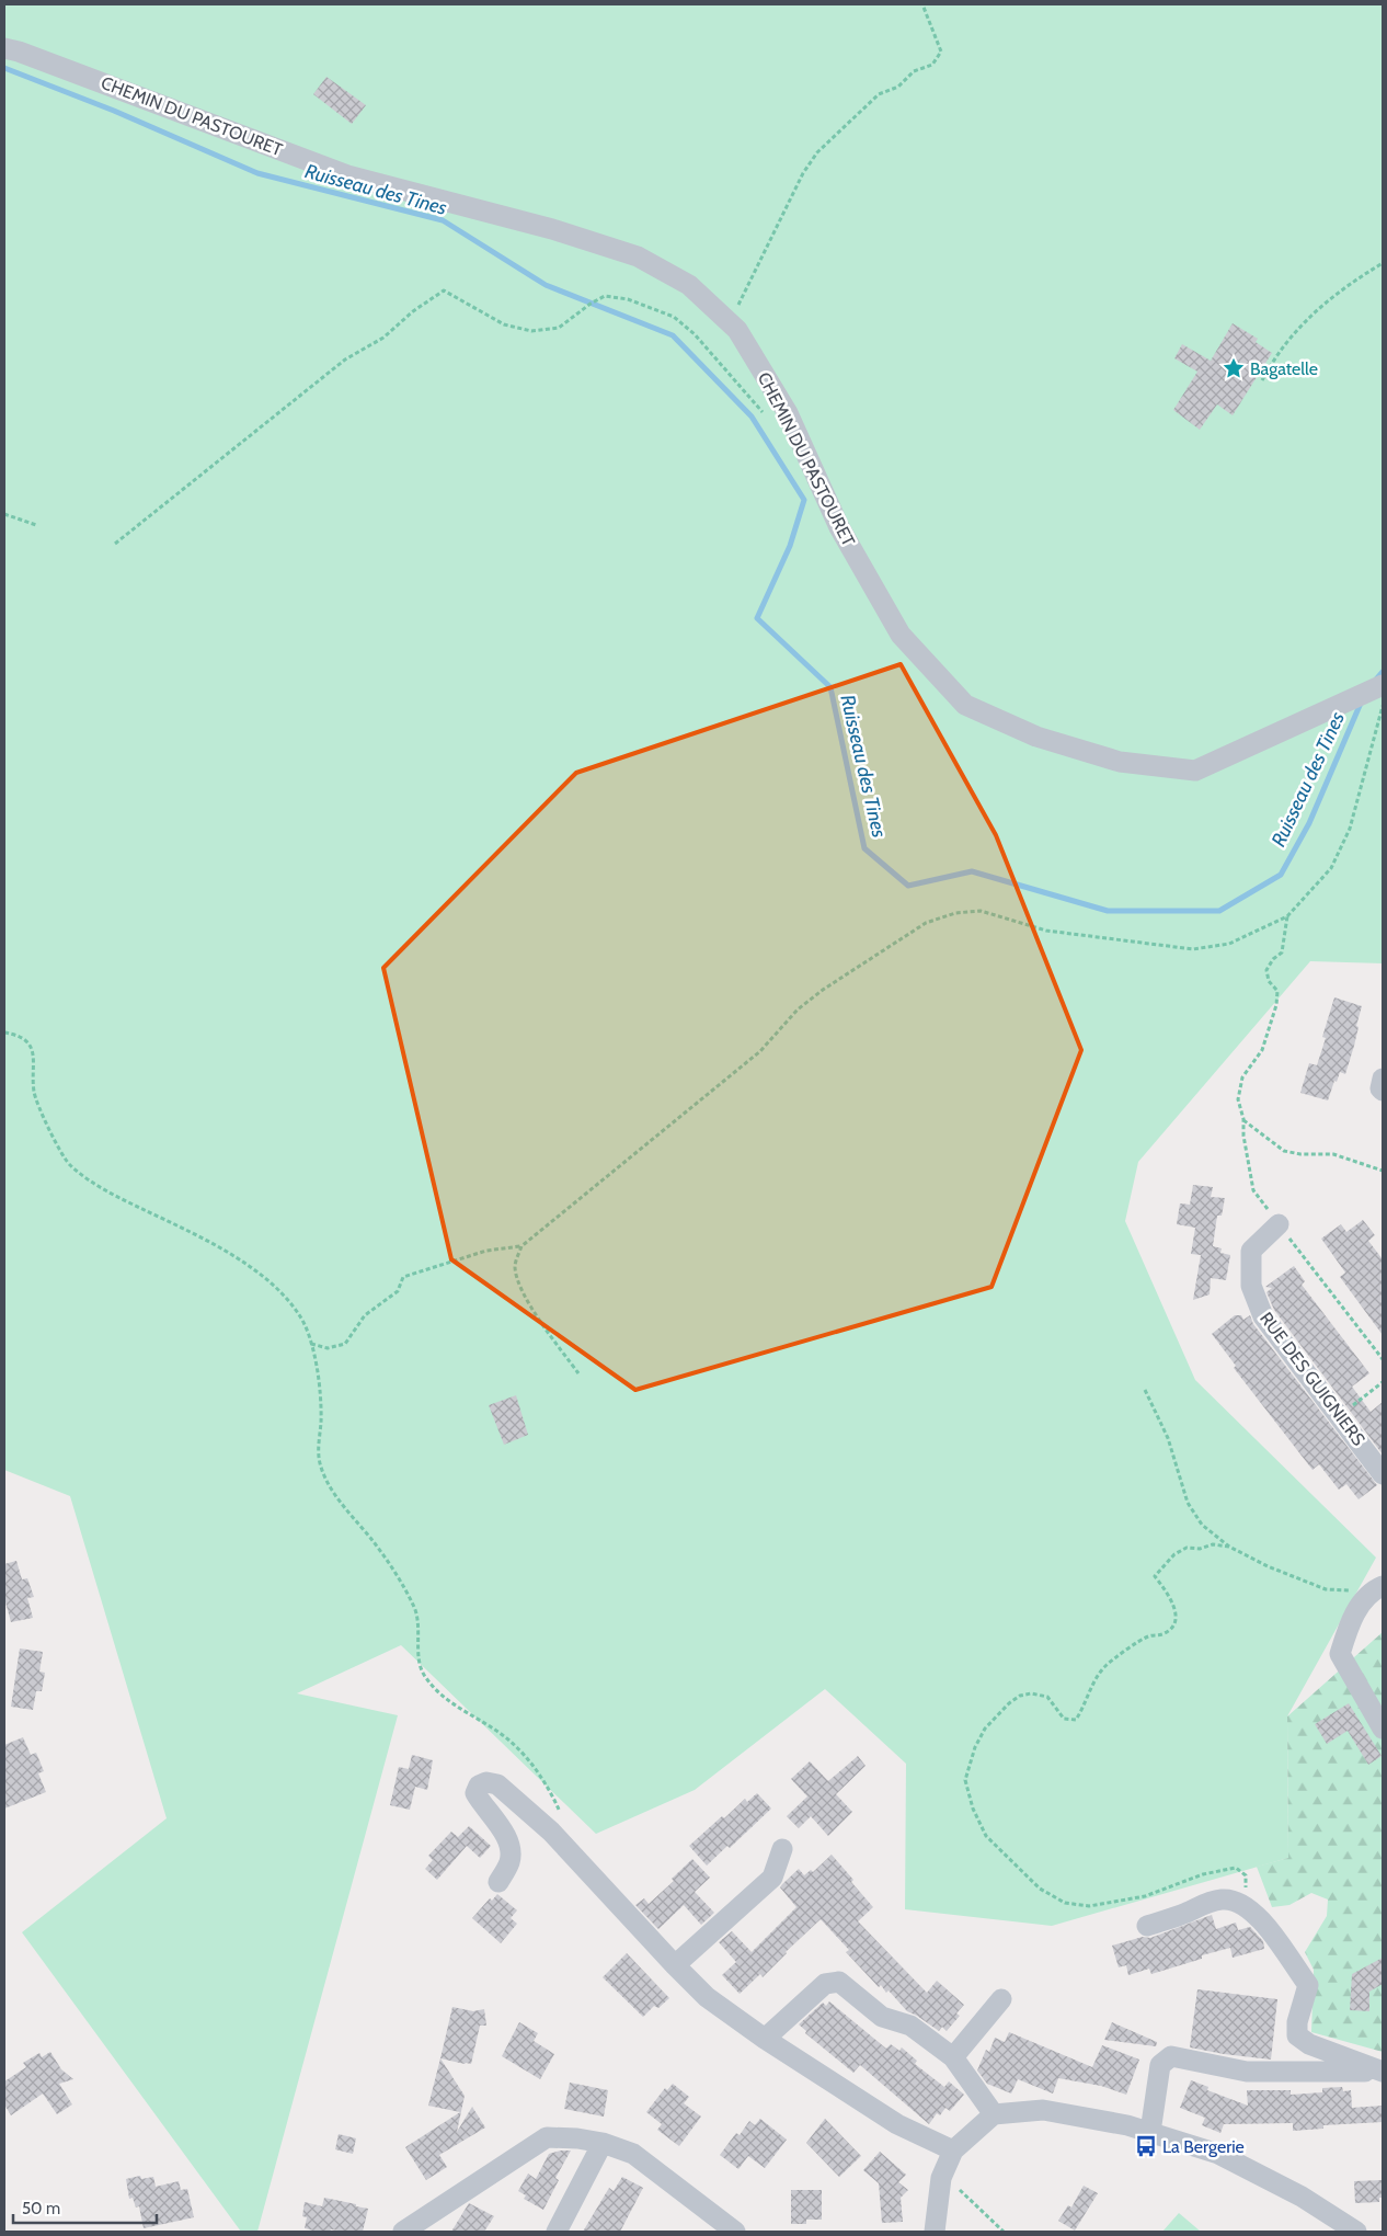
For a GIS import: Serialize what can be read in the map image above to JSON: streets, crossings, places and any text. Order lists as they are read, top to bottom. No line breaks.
{"streets":{"street":["CHEMIN DU PASTOURET","RUE DES GUIGNIERS"]},"water":["Ruisseau des Tines"],"places":{"place":["Bagatelle"],"bus stop":["La Bergerie"]},"scale_bar":"50 m"}
